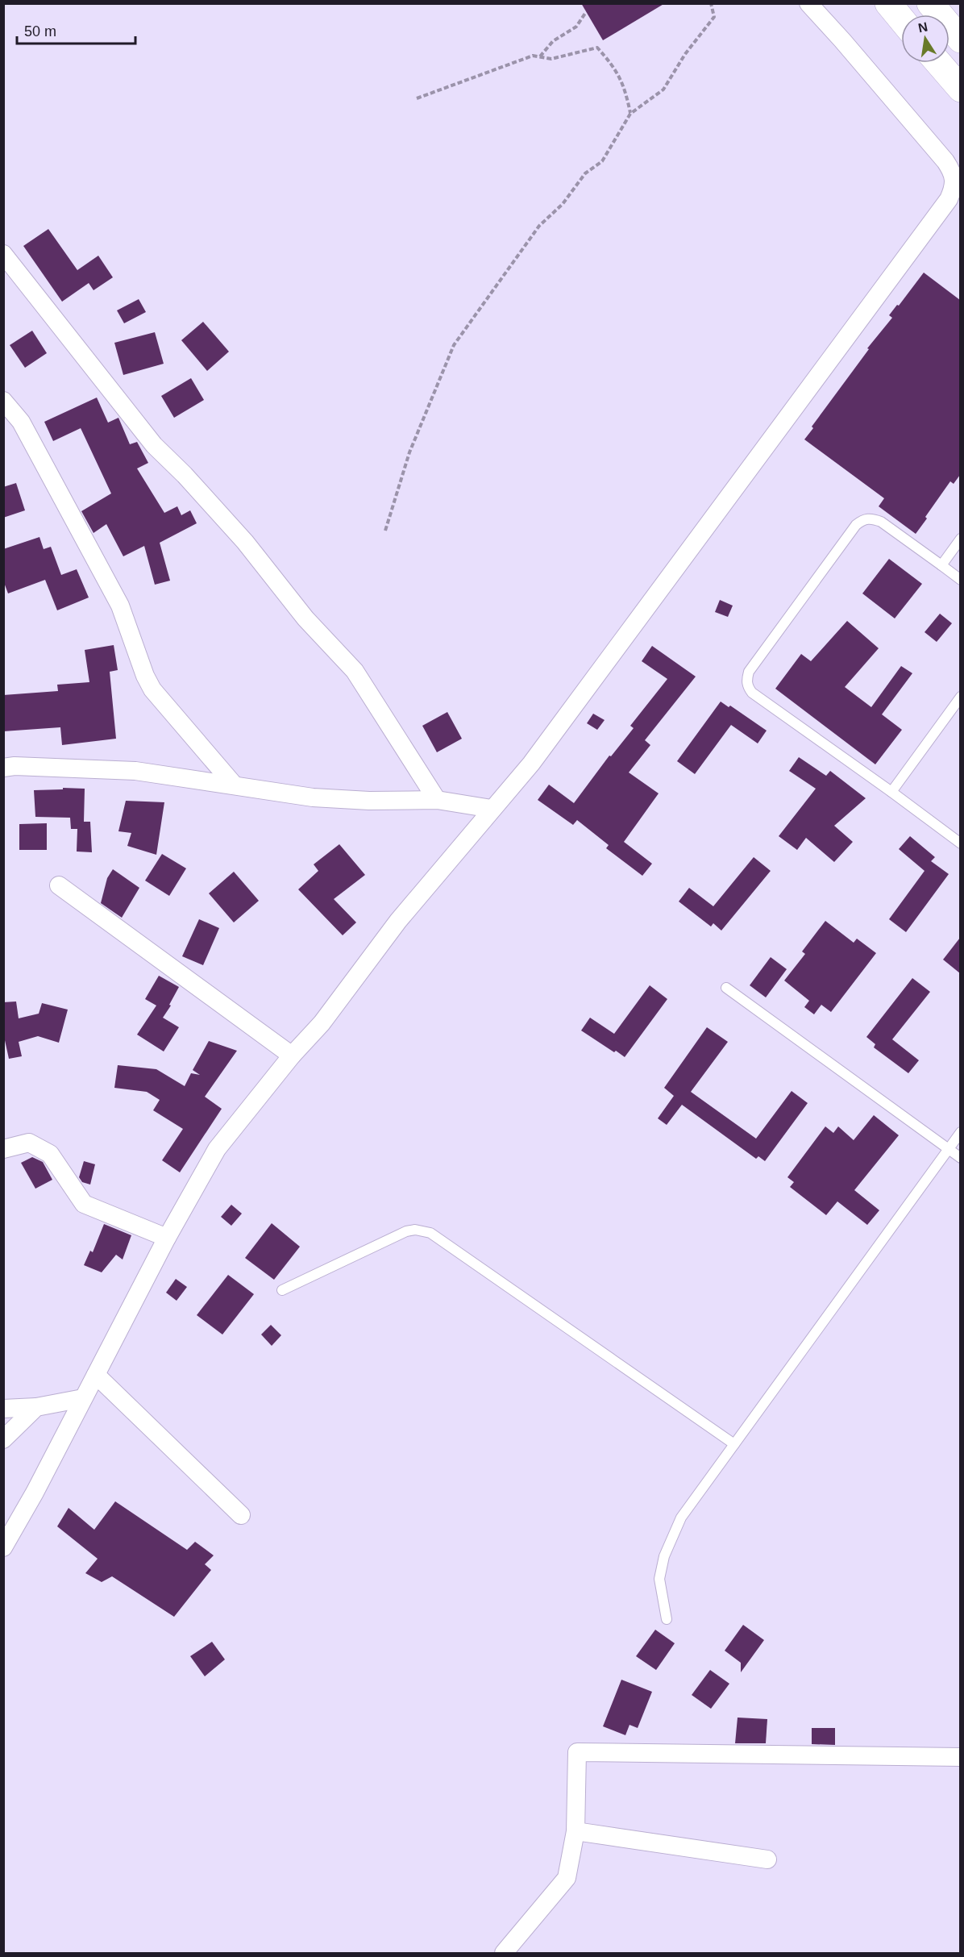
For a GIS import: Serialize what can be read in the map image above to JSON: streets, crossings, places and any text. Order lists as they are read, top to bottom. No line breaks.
{"scale_bar":"50 m","north":"top"}
